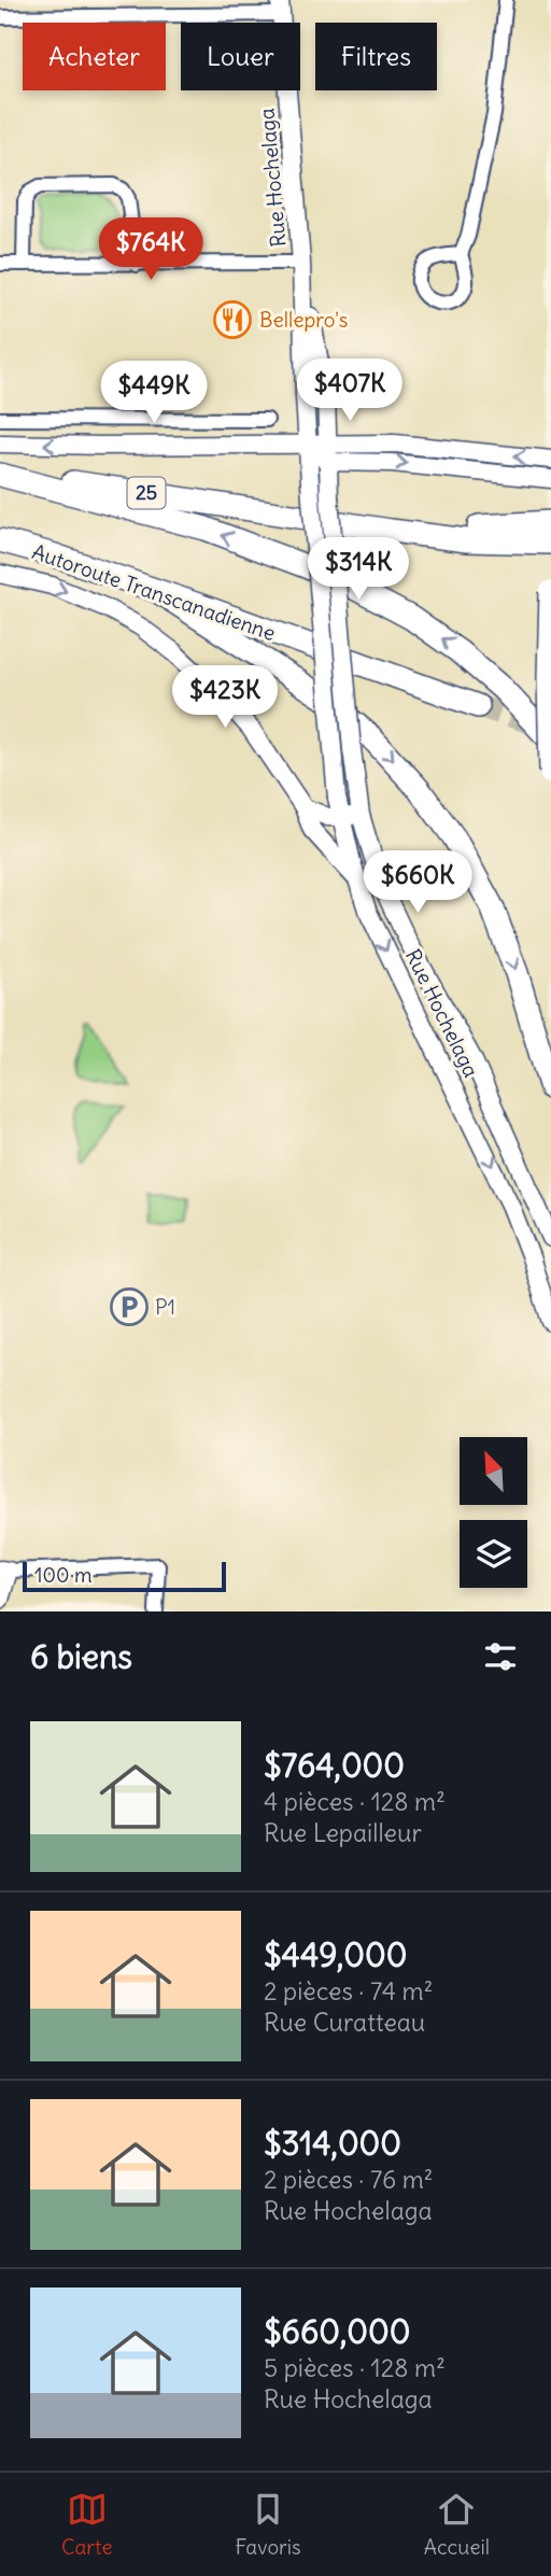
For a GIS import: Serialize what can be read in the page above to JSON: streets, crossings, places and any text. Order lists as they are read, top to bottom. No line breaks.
{"streets":{"highway":["25","Autoroute Transcanadienne"],"main road":["Rue Hochelaga"]},"places":{"restaurant":["Bellepro's"],"parking":["P1"]},"scale_bar":"100 m","north":"top left","page":{"chip":["Acheter","Louer","Filtres"],"price":["$764K","$407K","$449K","$314K","$423K","$660K"],"scale":"100 m","heading":"6 biens","list":[{"name":"$764,000","note":"4 pièces · 128 m² · Rue Lepailleur"},{"name":"$449,000","note":"2 pièces · 74 m² · Rue Curatteau"},{"name":"$314,000","note":"2 pièces · 76 m² · Rue Hochelaga"},{"name":"$660,000","note":"5 pièces · 128 m² · Rue Hochelaga"}],"tabs":["Carte","Favoris","Accueil"]}}
